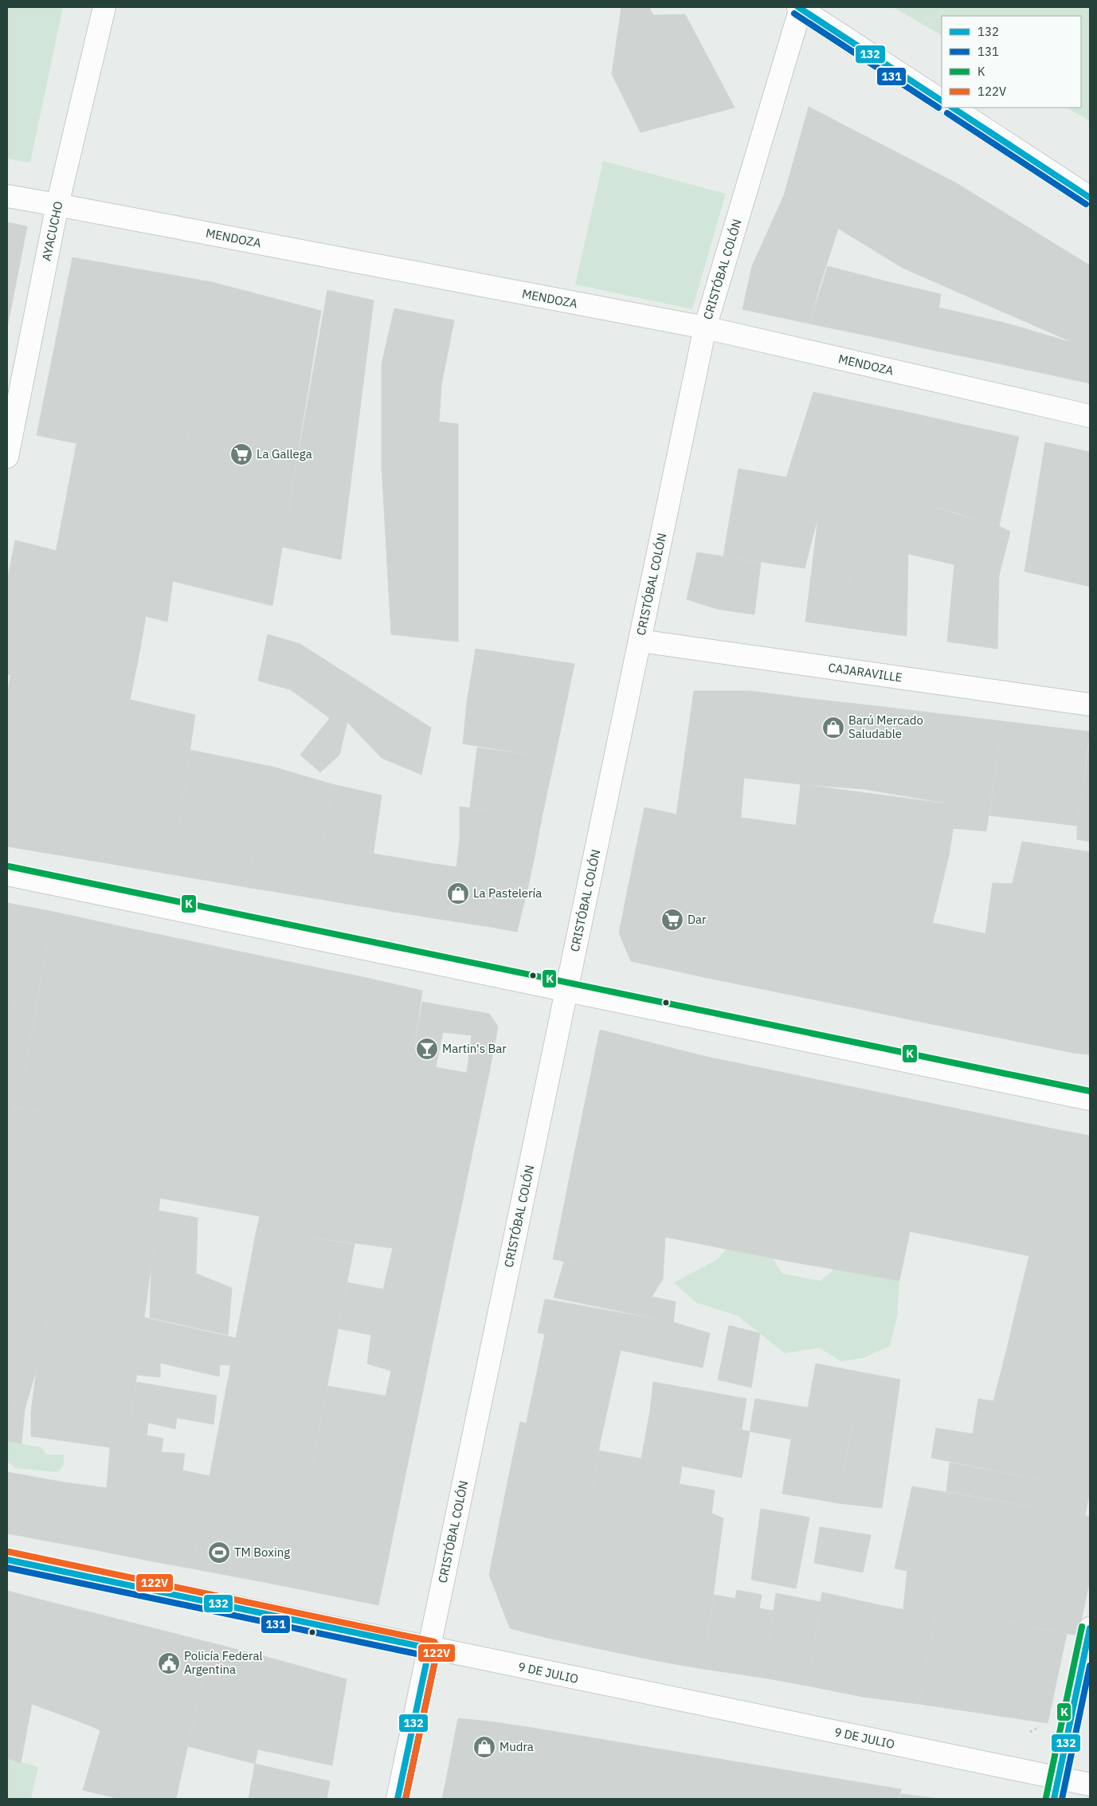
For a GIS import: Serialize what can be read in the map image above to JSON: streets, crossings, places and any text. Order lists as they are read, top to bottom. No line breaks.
{"streets":{"street":["AYACUCHO","MENDOZA","CRISTÓBAL COLÓN","CAJARAVILLE","9 DE JULIO"]},"crossings":[["AYACUCHO","MENDOZA"],["MENDOZA","CRISTÓBAL COLÓN"],["CRISTÓBAL COLÓN","CAJARAVILLE"],["CRISTÓBAL COLÓN","9 DE JULIO"]],"places":{"supermarket":["La Gallega","Dar"],"shop":["Barú Mercado Saludable","La Pastelería","Mudra"],"bar":["Martin's Bar"],"sports":["TM Boxing"],"public building":["Policía Federal Argentina"]},"lines":["transit line 132","transit line 131","transit line K","transit line 122V"],"legend":["132","131","K","122V"]}
